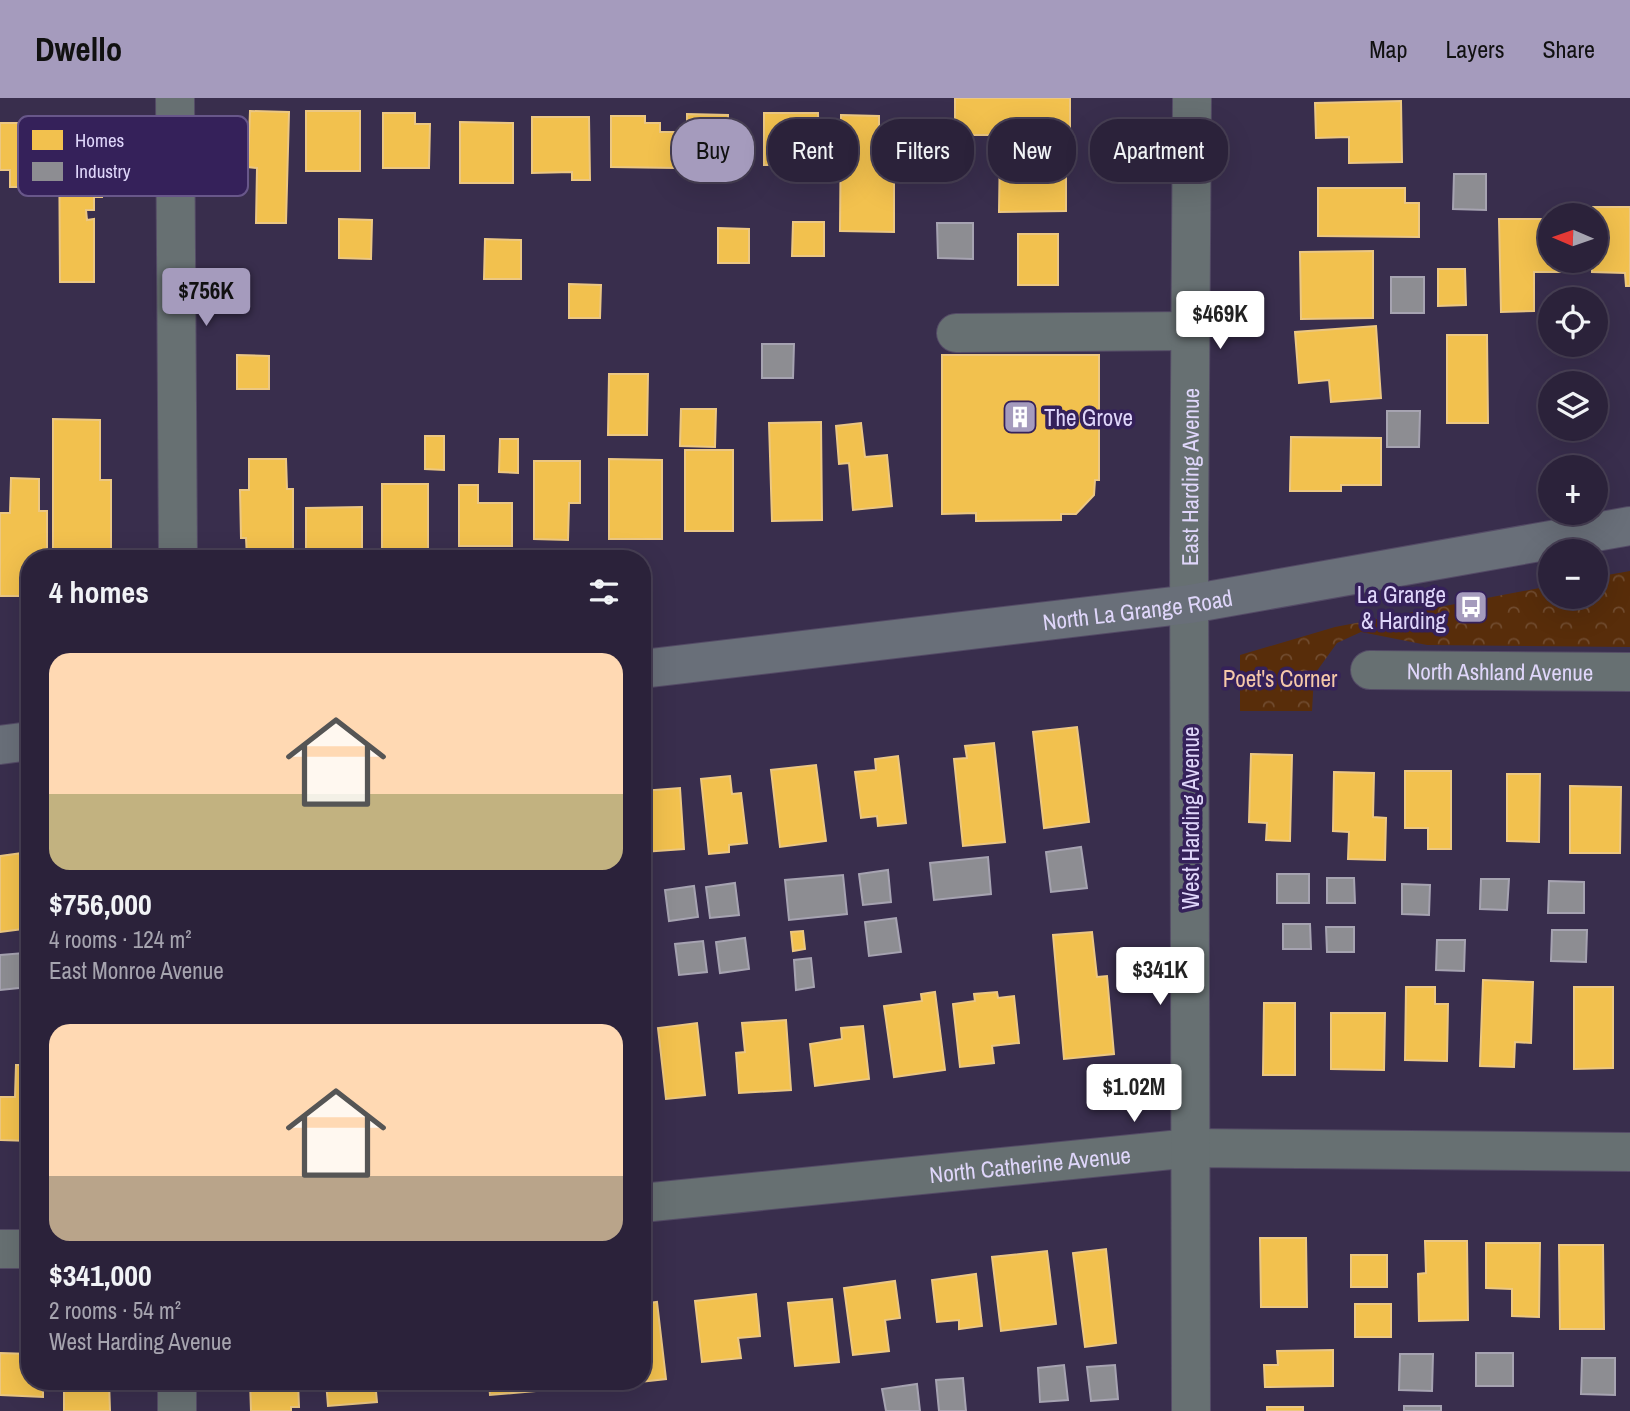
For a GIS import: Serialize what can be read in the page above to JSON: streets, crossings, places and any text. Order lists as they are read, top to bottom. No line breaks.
{"streets":{"main road":["North La Grange Road"],"street":["East Harding Avenue","North Ashland Avenue","West Harding Avenue","North Catherine Avenue"]},"crossings":[["East Harding Avenue","North La Grange Road"],["East Harding Avenue","West Harding Avenue"],["North La Grange Road","West Harding Avenue"],["West Harding Avenue","North Catherine Avenue"]],"parks":["Poet's Corner"],"places":{"building":["The Grove"],"bus stop":["La Grange & Harding"]},"legend":["Homes","Industry"],"north":"left","page":{"header":"Dwello","nav":["Map","Layers","Share"],"chip":["Buy","Rent","Filters","New","Apartment"],"map_buttons":["+","−"],"price":["$756K","$469K","$341K","$1.02M"],"heading":"4 homes","list":[{"name":"$756,000","note":"4 rooms · 124 m² · East Monroe Avenue"},{"name":"$341,000","note":"2 rooms · 54 m² · West Harding Avenue"}]}}
